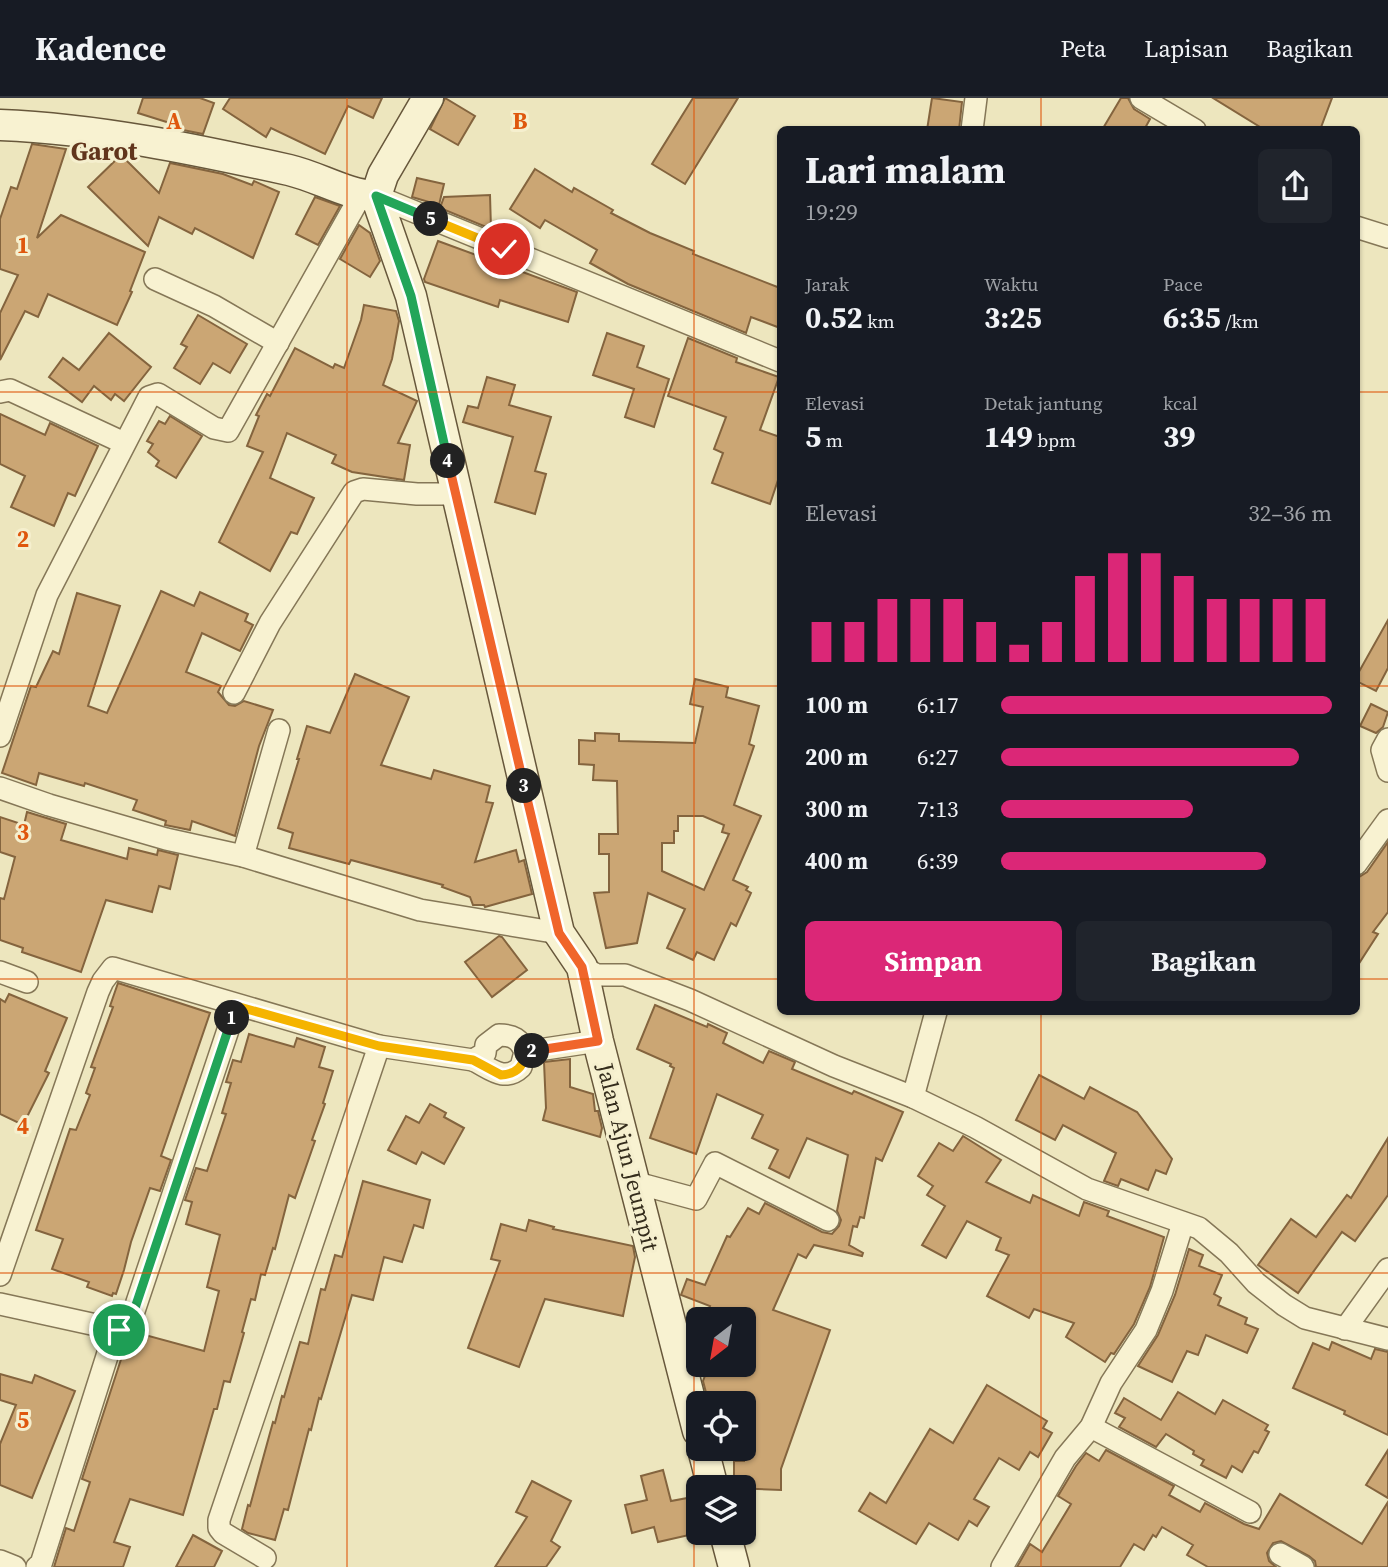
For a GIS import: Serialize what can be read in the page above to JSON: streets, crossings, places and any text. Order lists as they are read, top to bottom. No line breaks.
{"streets":{"street":["Jalan Ajun Jeumpit"]},"districts":["Garot"],"north":"bottom left","page":{"header":"Kadence","nav":["Peta","Lapisan","Bagikan"],"heading":["Lari malam","19:29"],"pins":["5","4","3","1","2"],"stats":[["Jarak","0.52 km"],["Waktu","3:25"],["Pace","6:35 /km"],["Elevasi","5 m"],["Detak jantung","149 bpm"],["kcal","39"]],"chart":["Elevasi","32–36 m"],"list":[{"name":"100 m","note":"6:17"},{"name":"200 m","note":"6:27"},{"name":"300 m","note":"7:13"},{"name":"400 m","note":"6:39"}],"buttons":["Simpan","Bagikan"]},"grid":{"columns":["A","B"],"rows":["1","2","3","4","5"]}}
